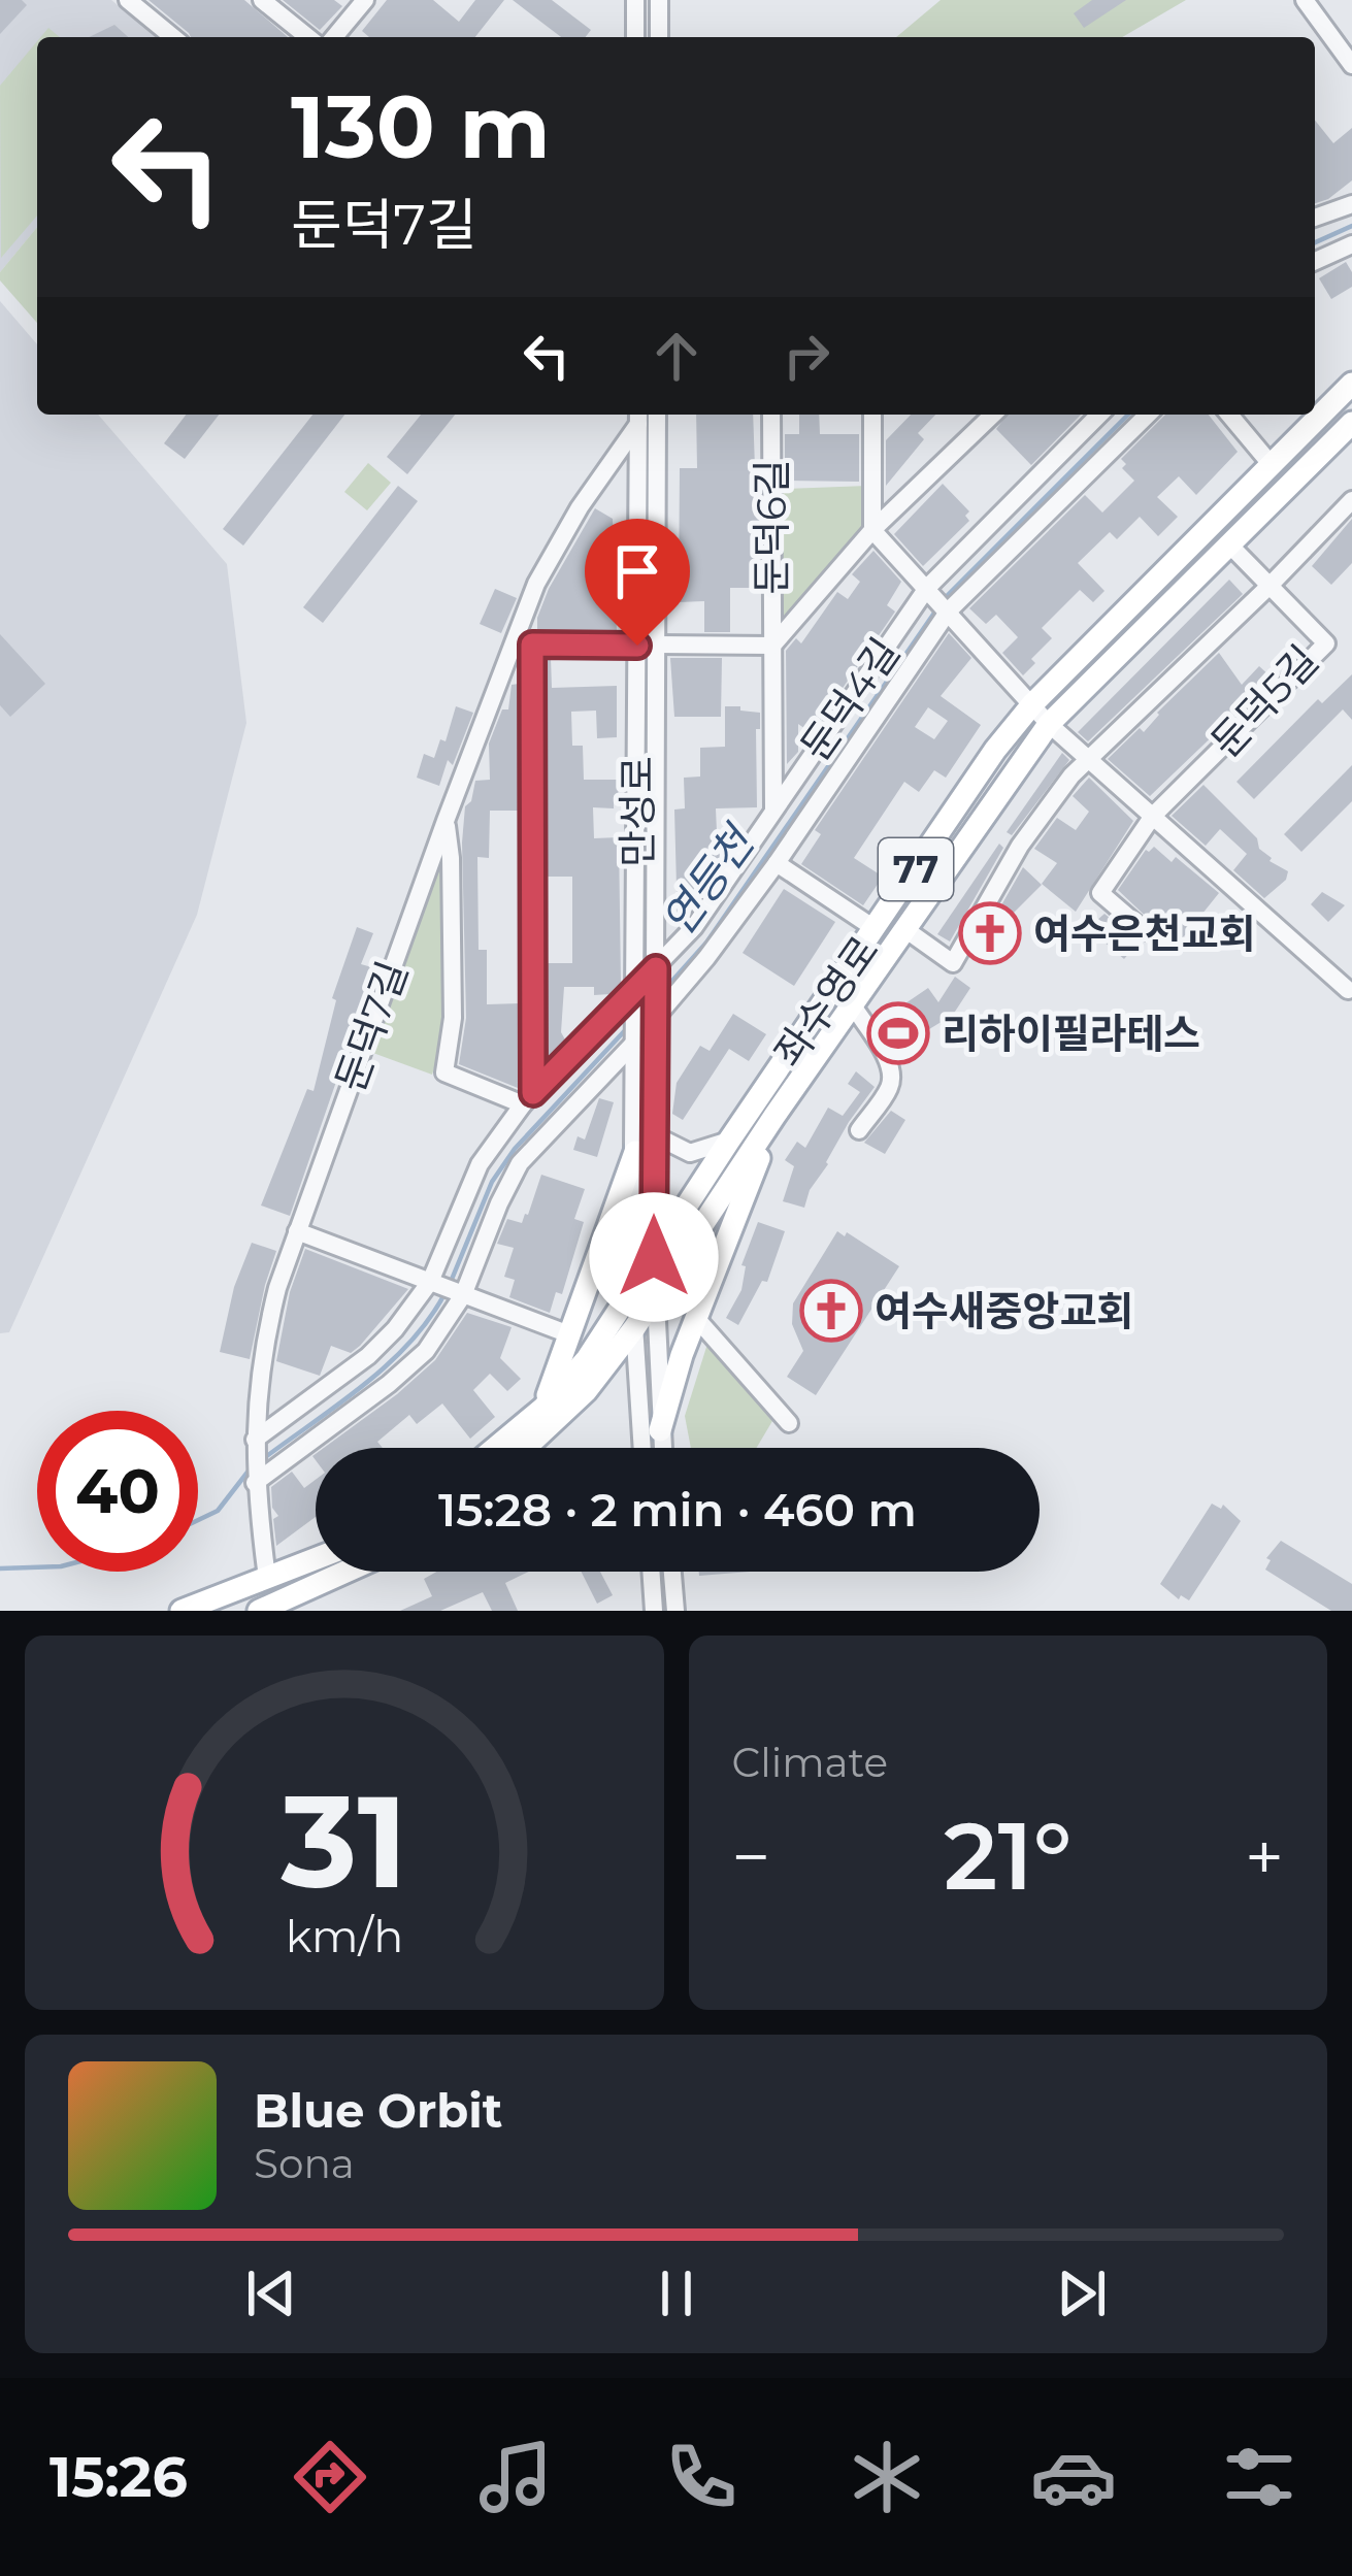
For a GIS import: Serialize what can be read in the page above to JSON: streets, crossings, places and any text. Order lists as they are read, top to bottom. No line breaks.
{"streets":{"main road":["77","좌수영로"],"street":["둔덕6길","둔덕4길","둔덕5길","만성로","둔덕7길"]},"crossings":[["둔덕6길","둔덕4길"],["둔덕6길","만성로"],["둔덕4길","좌수영로"],["둔덕5길","좌수영로"],["만성로","둔덕7길"]],"water":["연등천"],"places":{"church":["여수은천교회","여수새중앙교회"],"sports":["리하이필라테스"]},"page":{"turn":["130 m","둔덕7길"],"limit":"40","trip":"15:28 · 2 min · 460 m","tile":"Climate","heat":["−","21°","+"],"song":["Blue Orbit","Sona"],"tabs":"15:26","gauge":["31","km/h"]}}
